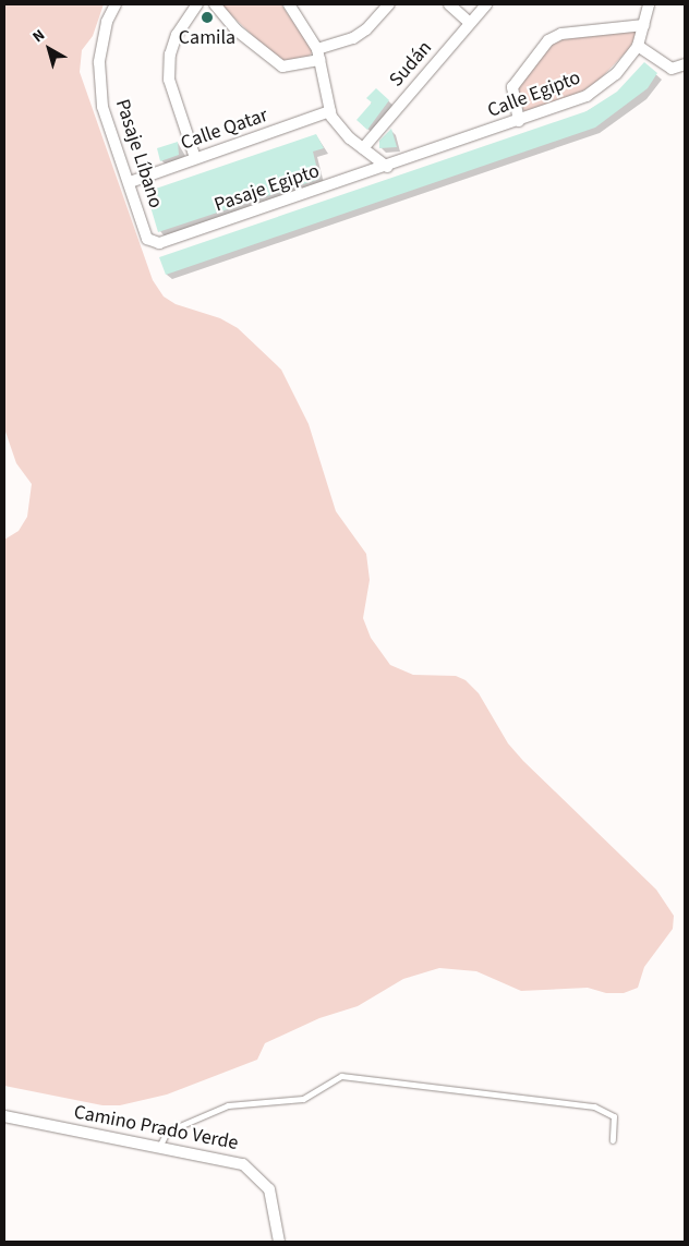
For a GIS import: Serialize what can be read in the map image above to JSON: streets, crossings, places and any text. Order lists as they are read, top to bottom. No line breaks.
{"streets":{"street":["Sudán","Calle Egipto","Calle Qatar","Pasaje Líbano","Pasaje Egipto","Camino Prado Verde"]},"crossings":[["Calle Egipto","Pasaje Egipto"],["Calle Qatar","Pasaje Líbano"],["Pasaje Líbano","Pasaje Egipto"]],"places":["Camila"],"north":"top left"}
